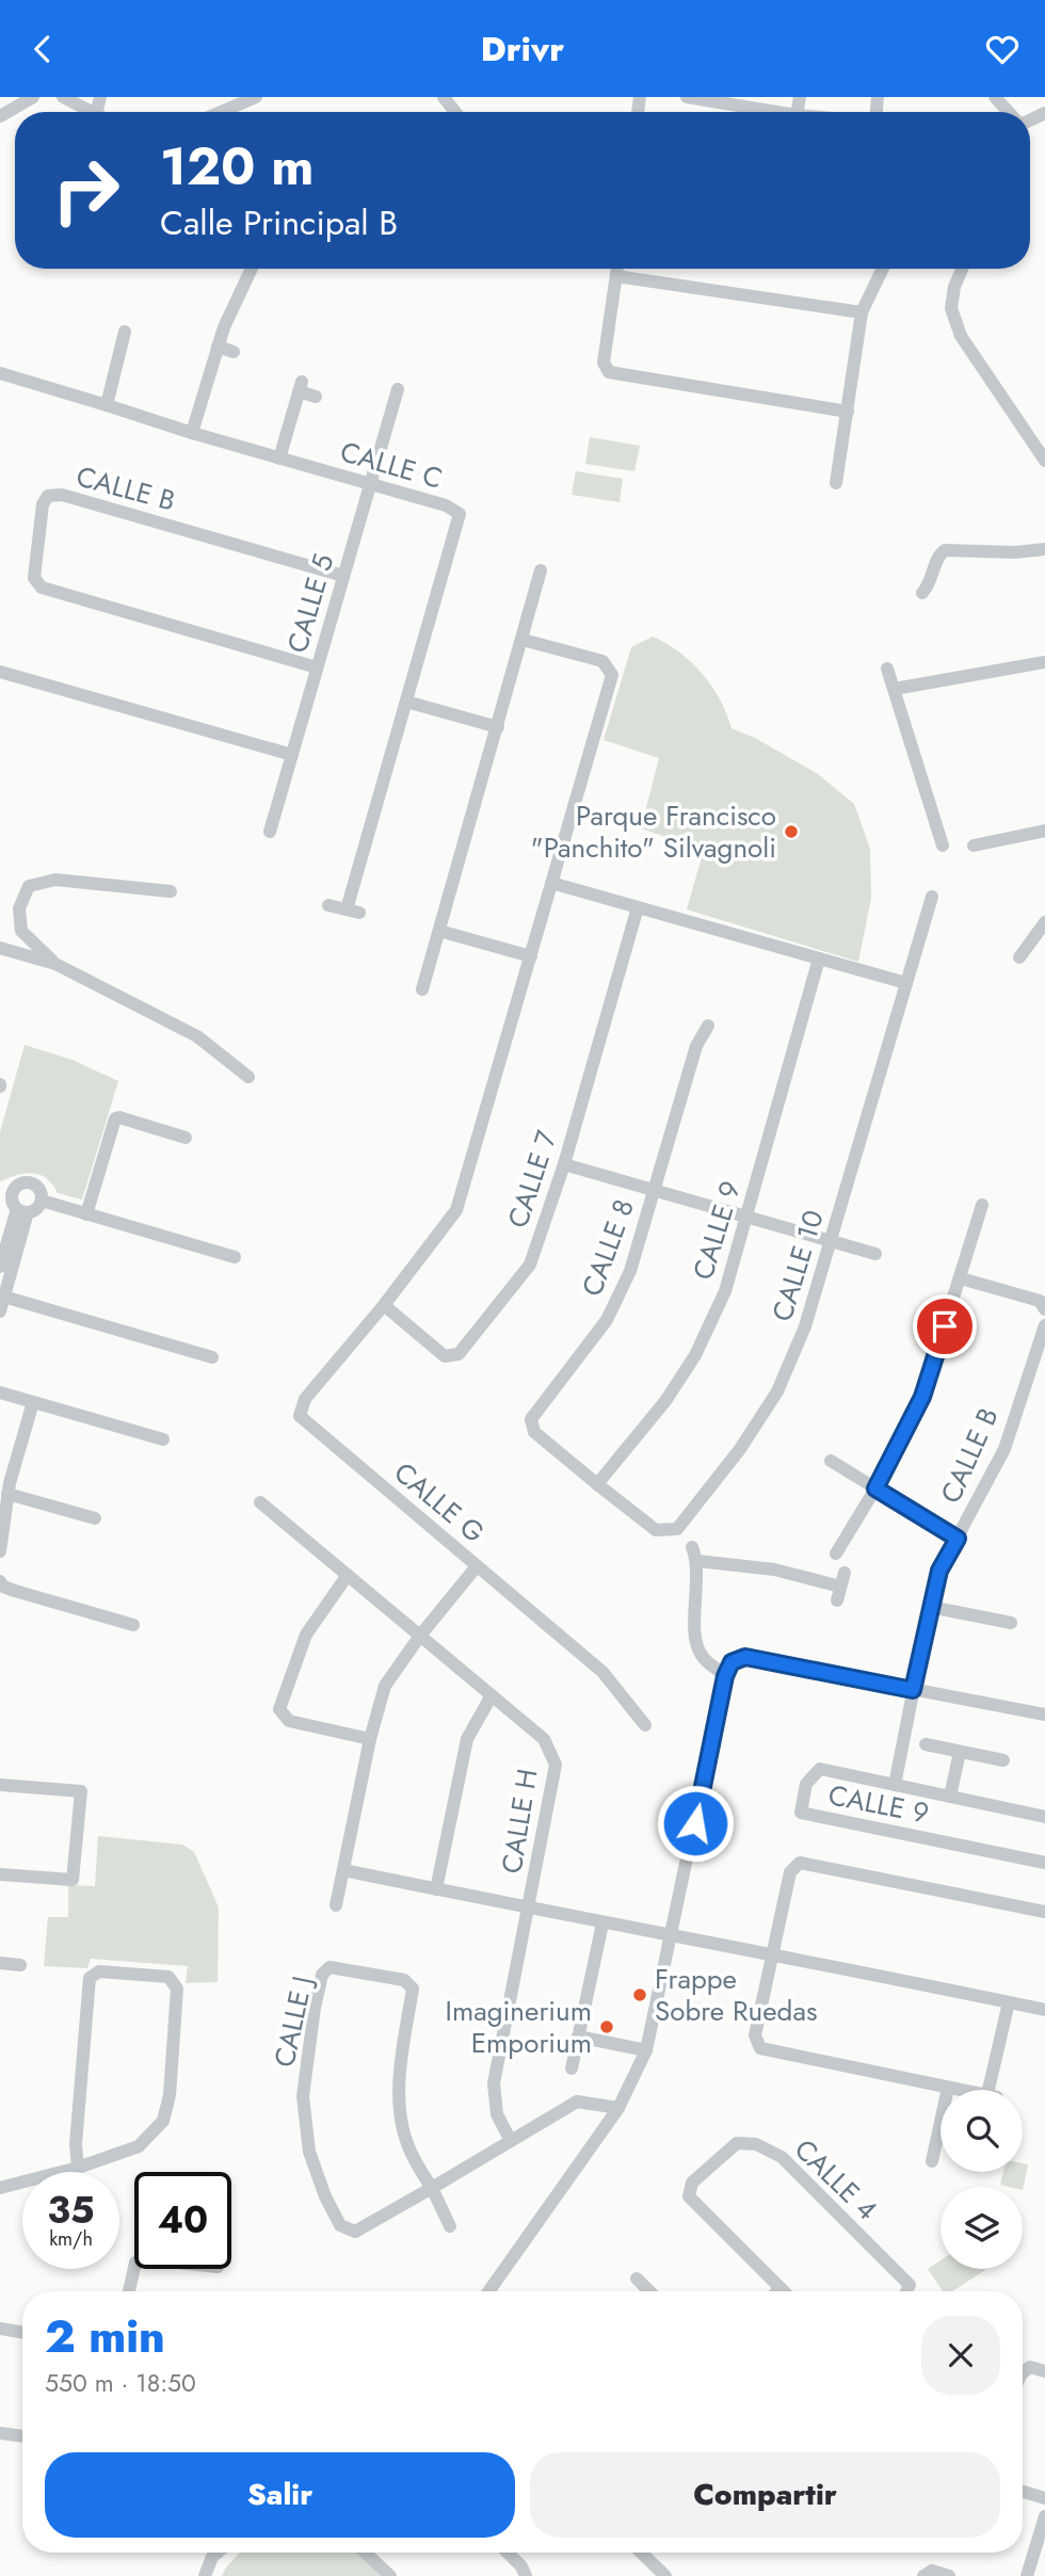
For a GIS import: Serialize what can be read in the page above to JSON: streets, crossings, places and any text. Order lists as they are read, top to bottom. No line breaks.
{"streets":{"street":["CALLE C","CALLE B","CALLE 5","CALLE 7","CALLE 9","CALLE 8","CALLE 10","CALLE G","CALLE H","CALLE J","CALLE 4"]},"crossings":[["CALLE C","CALLE 5"],["CALLE B","CALLE 5"],["CALLE 7","CALLE G"],["CALLE 9","CALLE 8"],["CALLE 9","CALLE 10"],["CALLE 8","CALLE 10"],["CALLE H","CALLE J"]],"places":["Parque Francisco \"Panchito\" Silvagnoli","Frappe Sobre Ruedas","Imaginerium Emporium"],"page":{"header":"Drivr","turn":["120 m","Calle Principal B"],"speed":"35 km/h","limit":"40","heading":["2 min","550 m · 18:50"],"buttons":["Salir","Compartir"]}}
